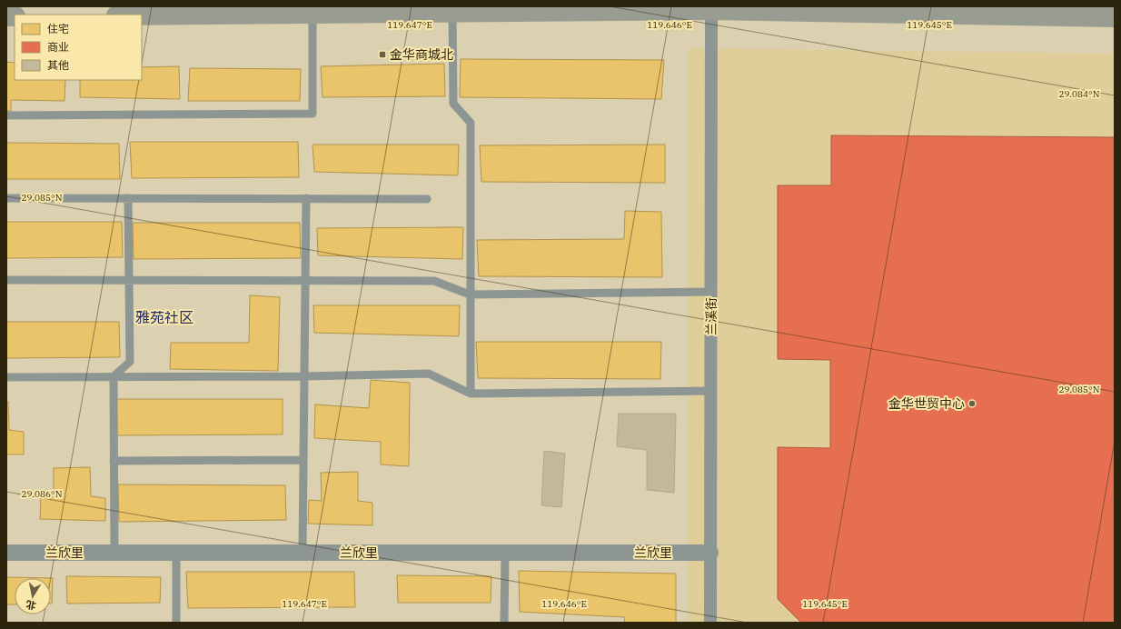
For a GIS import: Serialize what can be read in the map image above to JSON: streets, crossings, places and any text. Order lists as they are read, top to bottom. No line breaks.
{"streets":{"street":["兰溪街","兰欣里"]},"crossings":[["兰溪街","兰欣里"]],"districts":["雅苑社区"],"places":{"transit":["金华商城北"],"other":["金华世贸中心"]},"legend":["住宅","商业","其他"],"north":"bottom","coordinates":["119.646°E","119.645°E","119.647°E","29.084°N","29.085°N","29.086°N"]}
